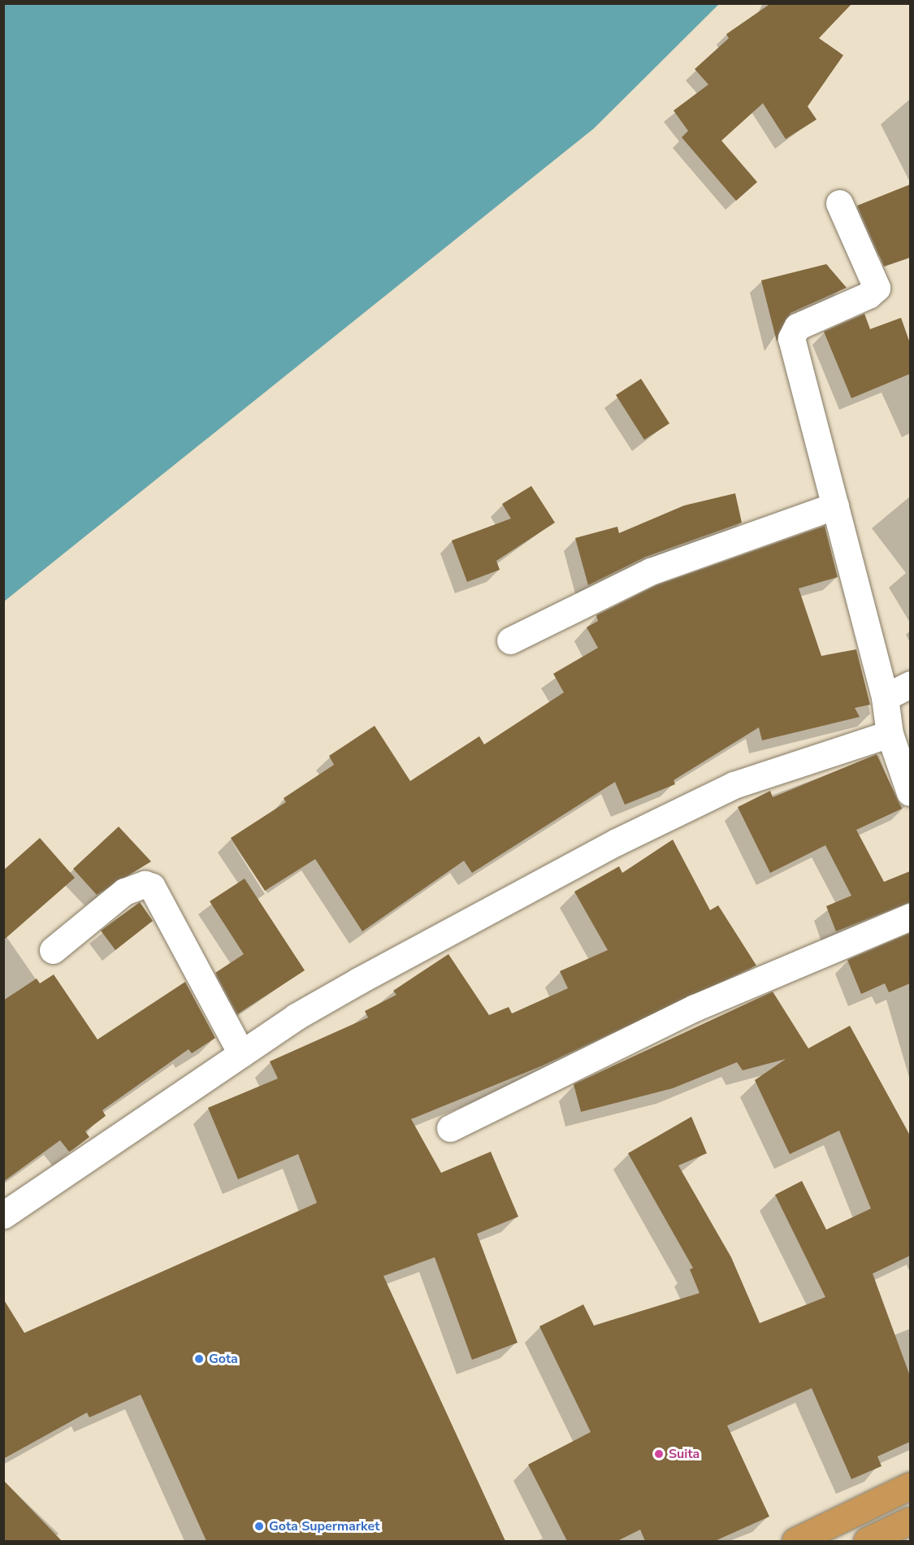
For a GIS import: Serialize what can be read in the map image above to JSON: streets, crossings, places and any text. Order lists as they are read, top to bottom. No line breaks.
{"places":["Gota","Suita","Gota Supermarket"]}
